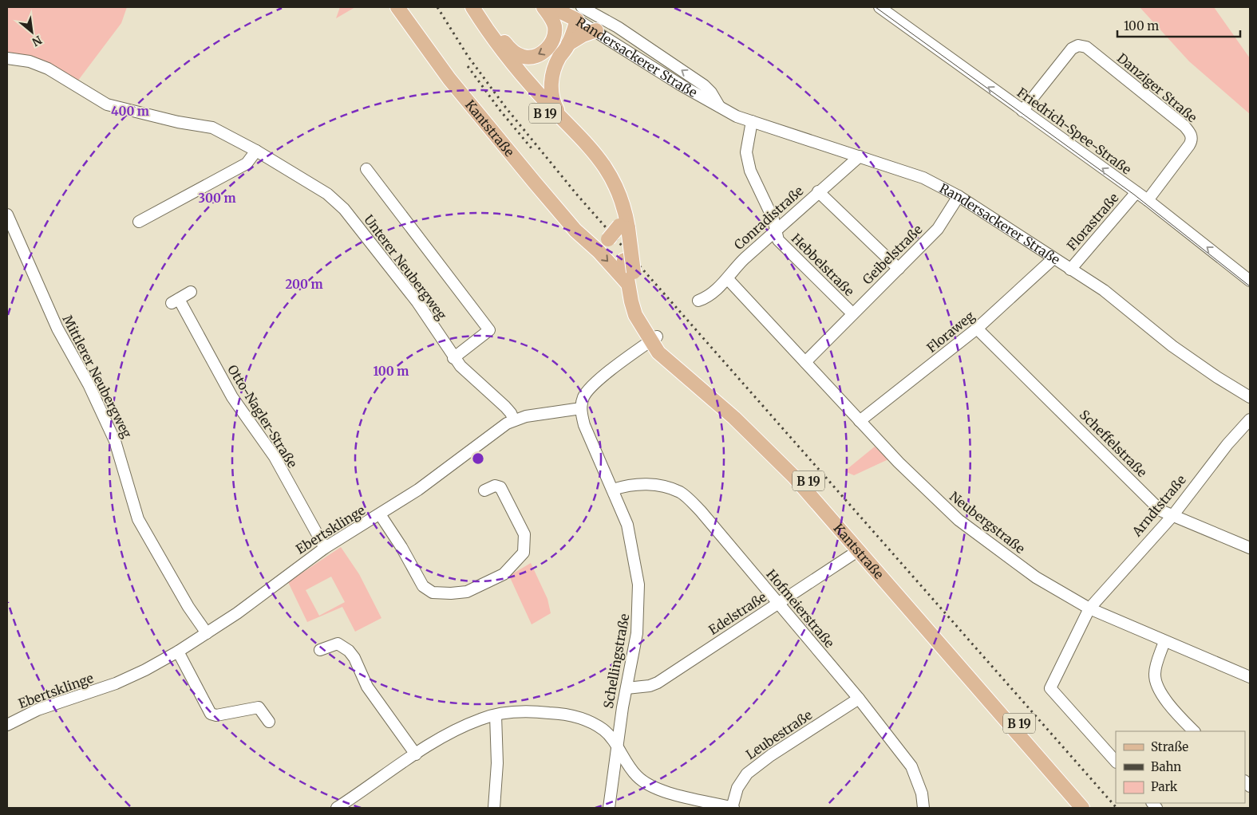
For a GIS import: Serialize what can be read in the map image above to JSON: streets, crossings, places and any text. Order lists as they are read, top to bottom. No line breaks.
{"streets":{"main road":["Randersackerer Straße","B 19","Kantstraße"],"street":["Danziger Straße","Friedrich-Spee-Straße","Conradistraße","Florastraße","Geibelstraße","Hebbelstraße","Unterer Neubergweg","Floraweg","Mittlerer Neubergweg","Otto-Nagler-Straße","Scheffelstraße","Arndtstraße","Neubergstraße","Ebertsklinge","Hofmeierstraße","Edelstraße","Schellingstraße","Leubestraße"]},"crossings":[["Randersackerer Straße","Conradistraße"],["Randersackerer Straße","Florastraße"],["Randersackerer Straße","Geibelstraße"],["Randersackerer Straße","Hebbelstraße"],["Randersackerer Straße","Floraweg"],["Danziger Straße","Friedrich-Spee-Straße"],["B 19","Kantstraße"],["Kantstraße","Edelstraße"],["Friedrich-Spee-Straße","Florastraße"],["Conradistraße","Hebbelstraße"],["Conradistraße","Neubergstraße"],["Geibelstraße","Hebbelstraße"],["Geibelstraße","Neubergstraße"],["Unterer Neubergweg","Ebertsklinge"],["Floraweg","Scheffelstraße"],["Floraweg","Neubergstraße"],["Mittlerer Neubergweg","Ebertsklinge"],["Otto-Nagler-Straße","Ebertsklinge"],["Scheffelstraße","Arndtstraße"],["Arndtstraße","Neubergstraße"],["Ebertsklinge","Schellingstraße"],["Hofmeierstraße","Edelstraße"],["Hofmeierstraße","Schellingstraße"],["Hofmeierstraße","Leubestraße"],["Edelstraße","Schellingstraße"]],"one_way":["Friedrich-Spee-Straße"],"legend":["Straße","Bahn","Park"],"scale_bar":"100 m","north":"bottom right","rings":["400 m","300 m","200 m","100 m"]}
